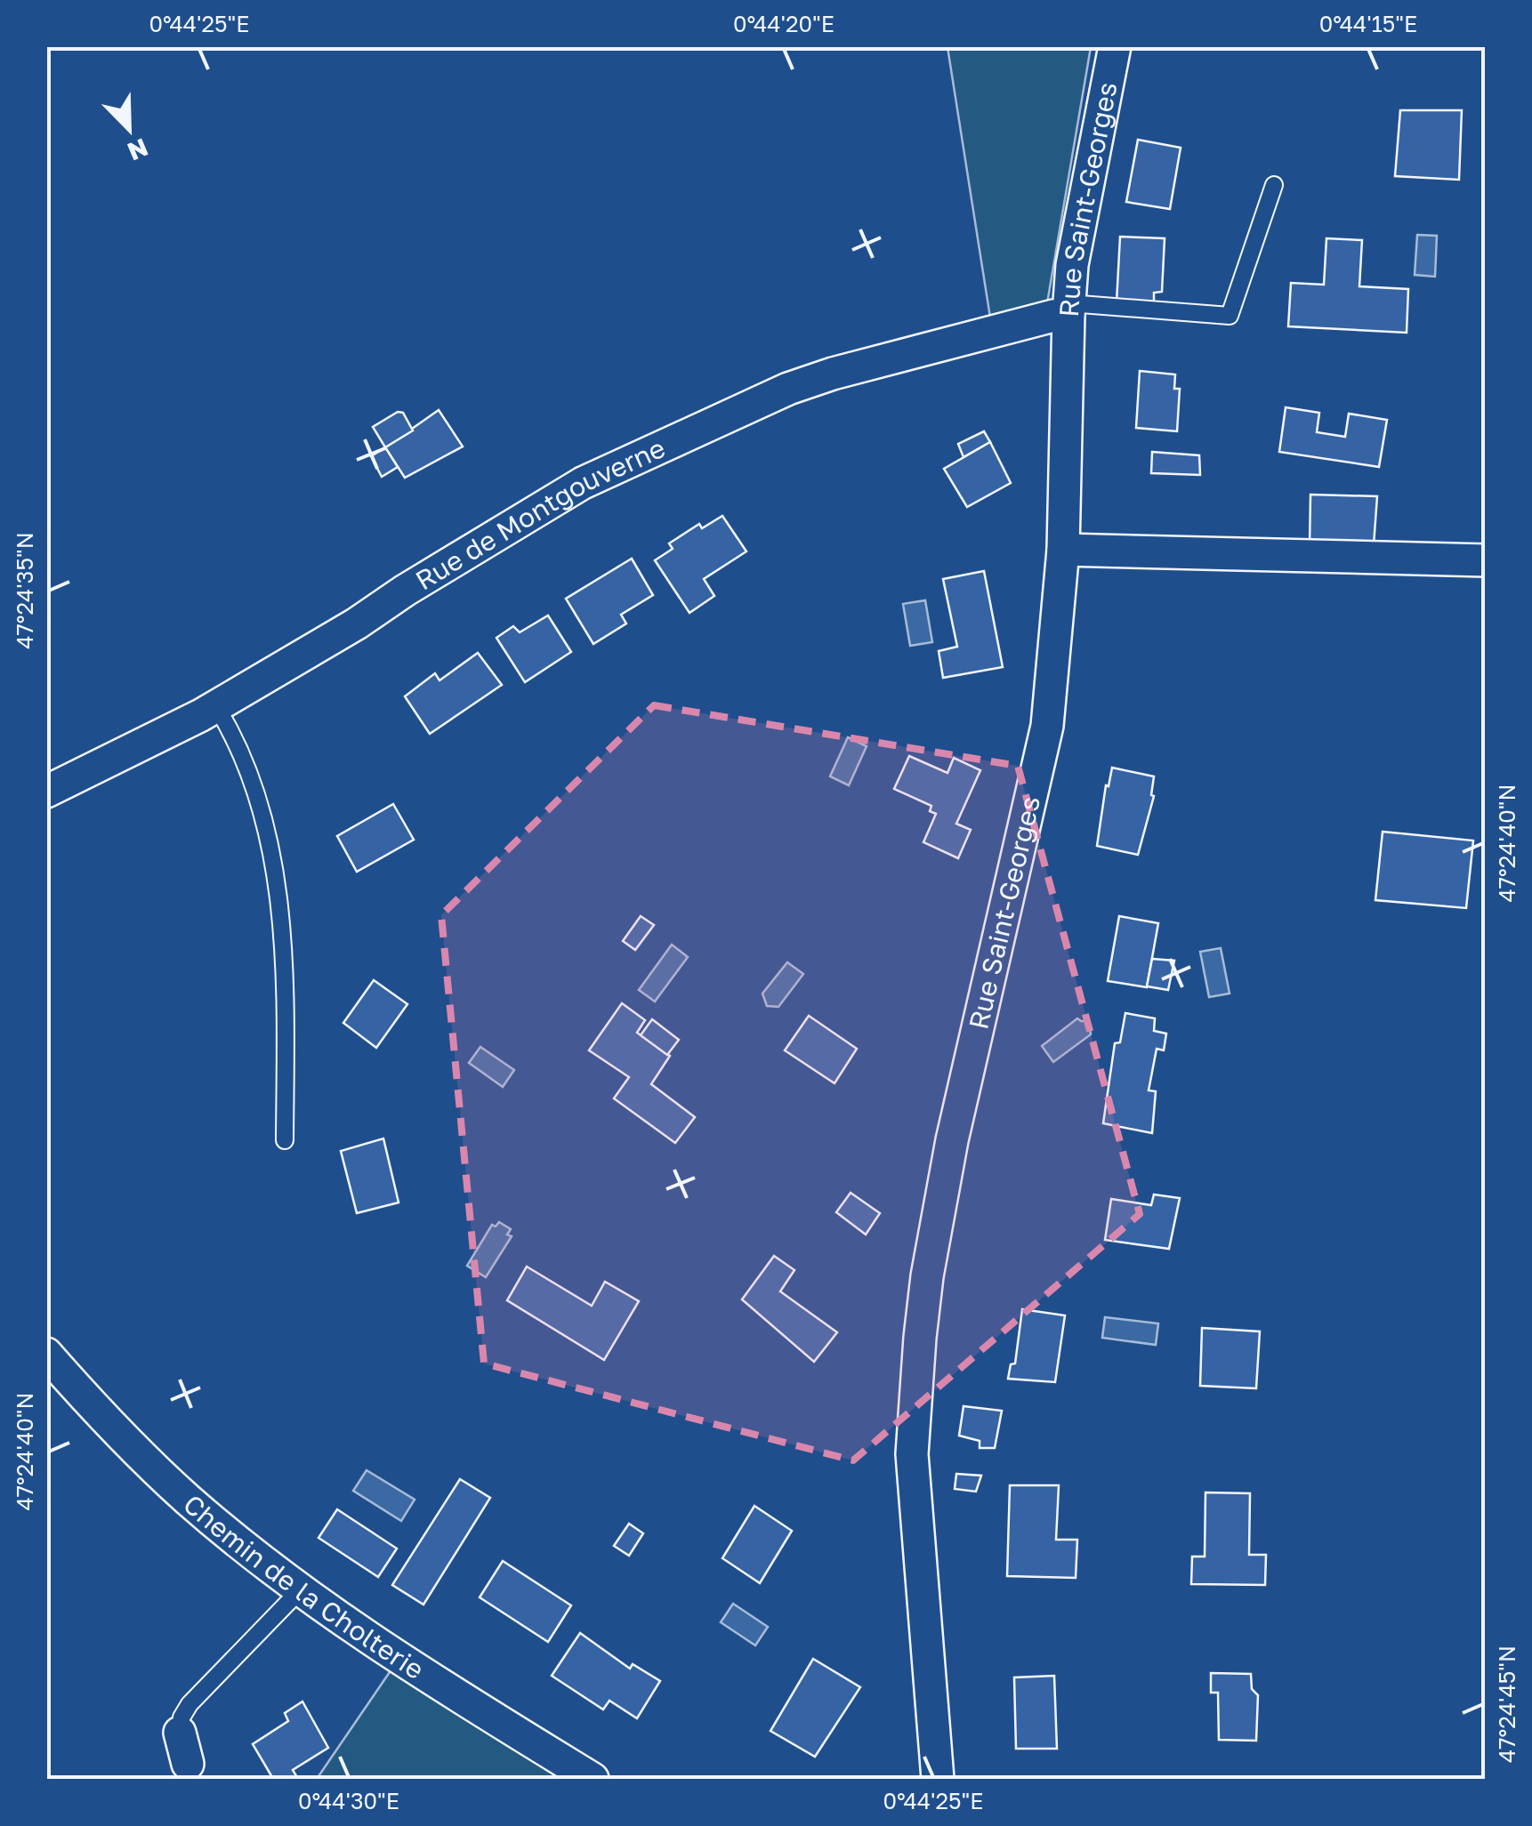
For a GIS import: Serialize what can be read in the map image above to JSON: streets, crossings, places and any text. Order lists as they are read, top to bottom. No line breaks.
{"streets":{"street":["Rue Saint-Georges","Rue de Montgouverne","Chemin de la Cholterie"]},"crossings":[["Rue Saint-Georges","Rue de Montgouverne"]],"north":"bottom right","coordinates":["0°44'25\"E","0°44'20\"E","0°44'15\"E","47°24'35\"N","47°24'40\"N","47°24'45\"N","0°44'30\"E"]}
